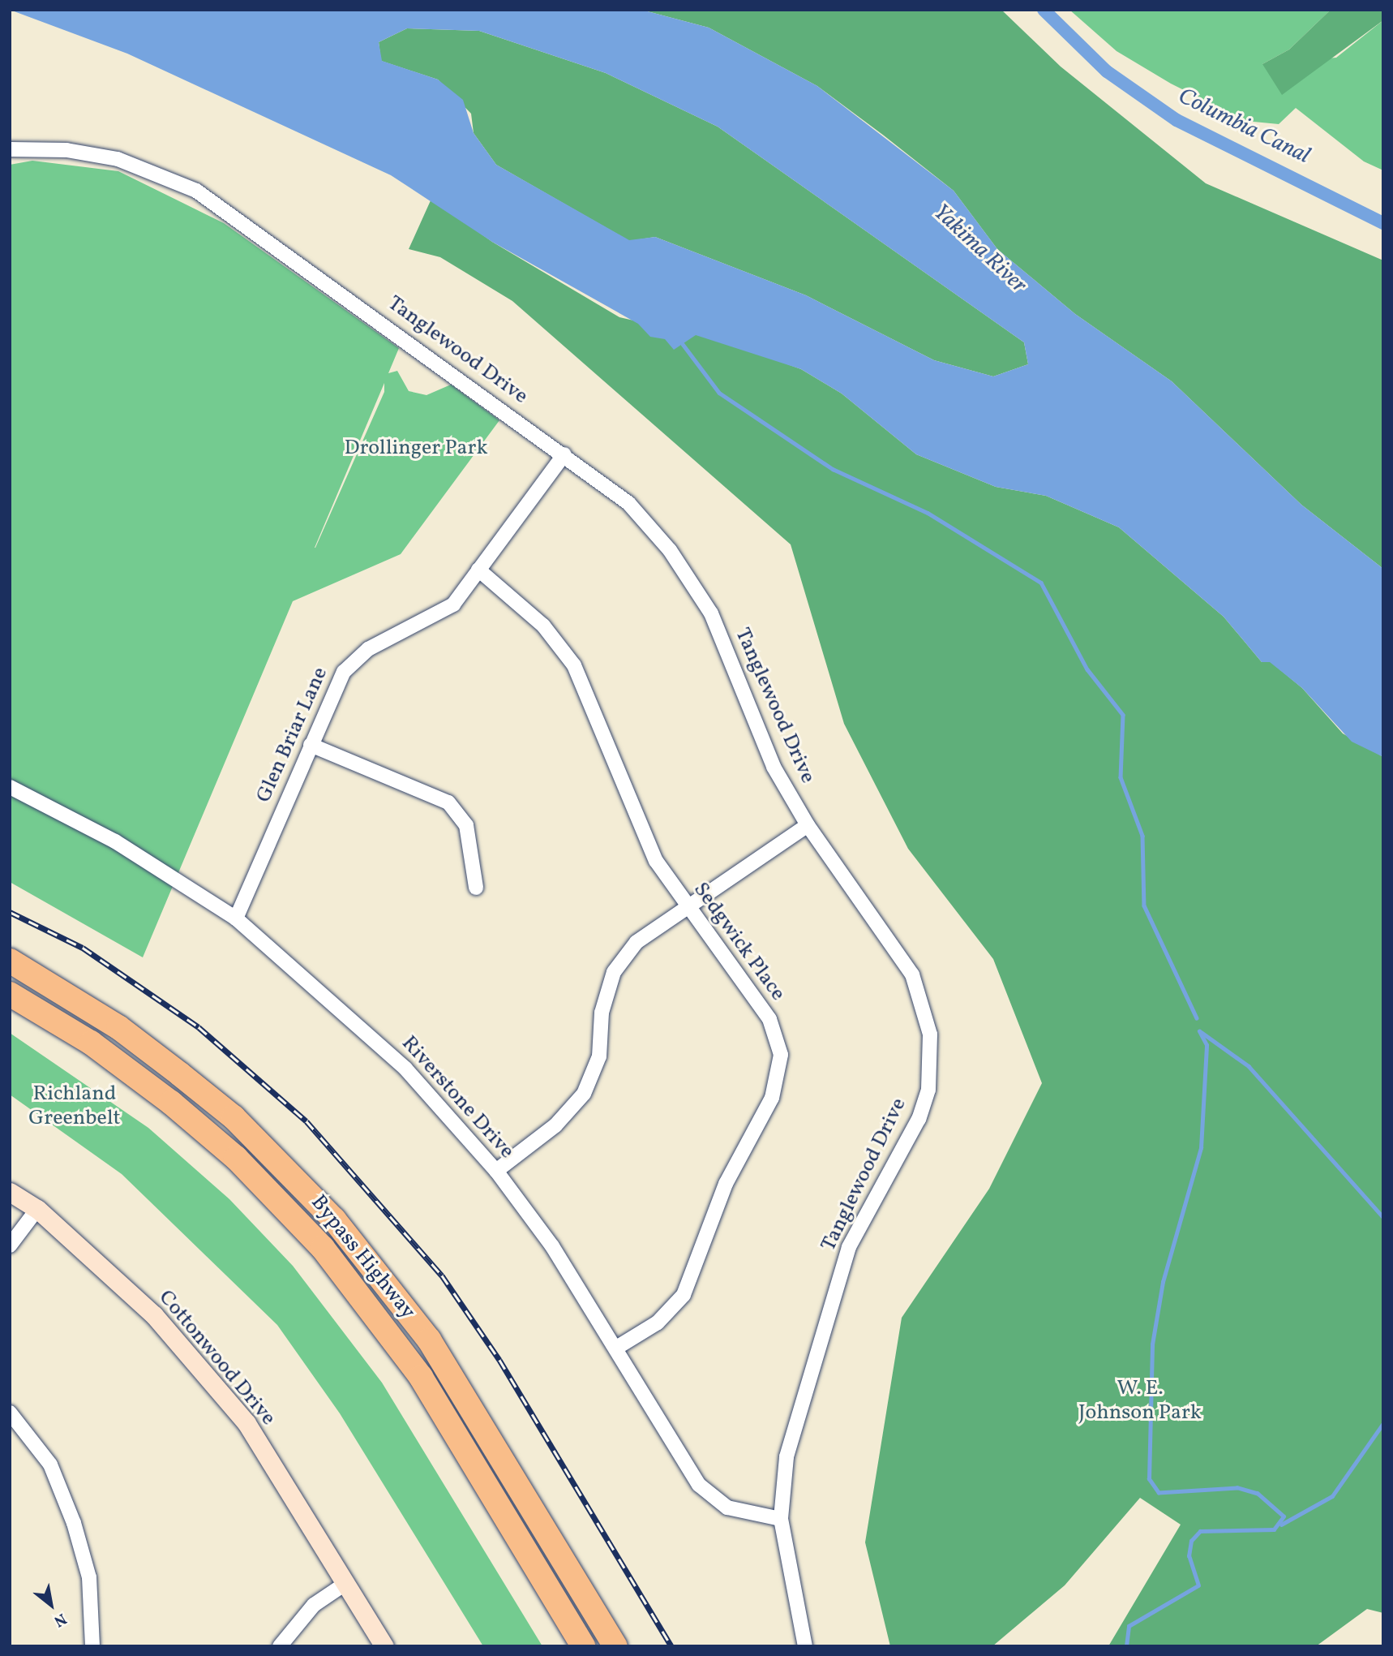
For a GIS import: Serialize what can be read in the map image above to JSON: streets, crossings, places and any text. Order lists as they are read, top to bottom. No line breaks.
{"streets":{"highway":["Bypass Highway"],"street":["Tanglewood Drive","Glen Briar Lane","Sedgwick Place","Riverstone Drive","Cottonwood Drive"]},"crossings":[["Tanglewood Drive","Glen Briar Lane"],["Tanglewood Drive","Riverstone Drive"],["Glen Briar Lane","Sedgwick Place"],["Glen Briar Lane","Riverstone Drive"],["Sedgwick Place","Riverstone Drive"]],"water":["Columbia Canal","Yakima River"],"parks":["Drollinger Park","Richland Greenbelt","W. E. Johnson Park"],"north":"bottom right"}
